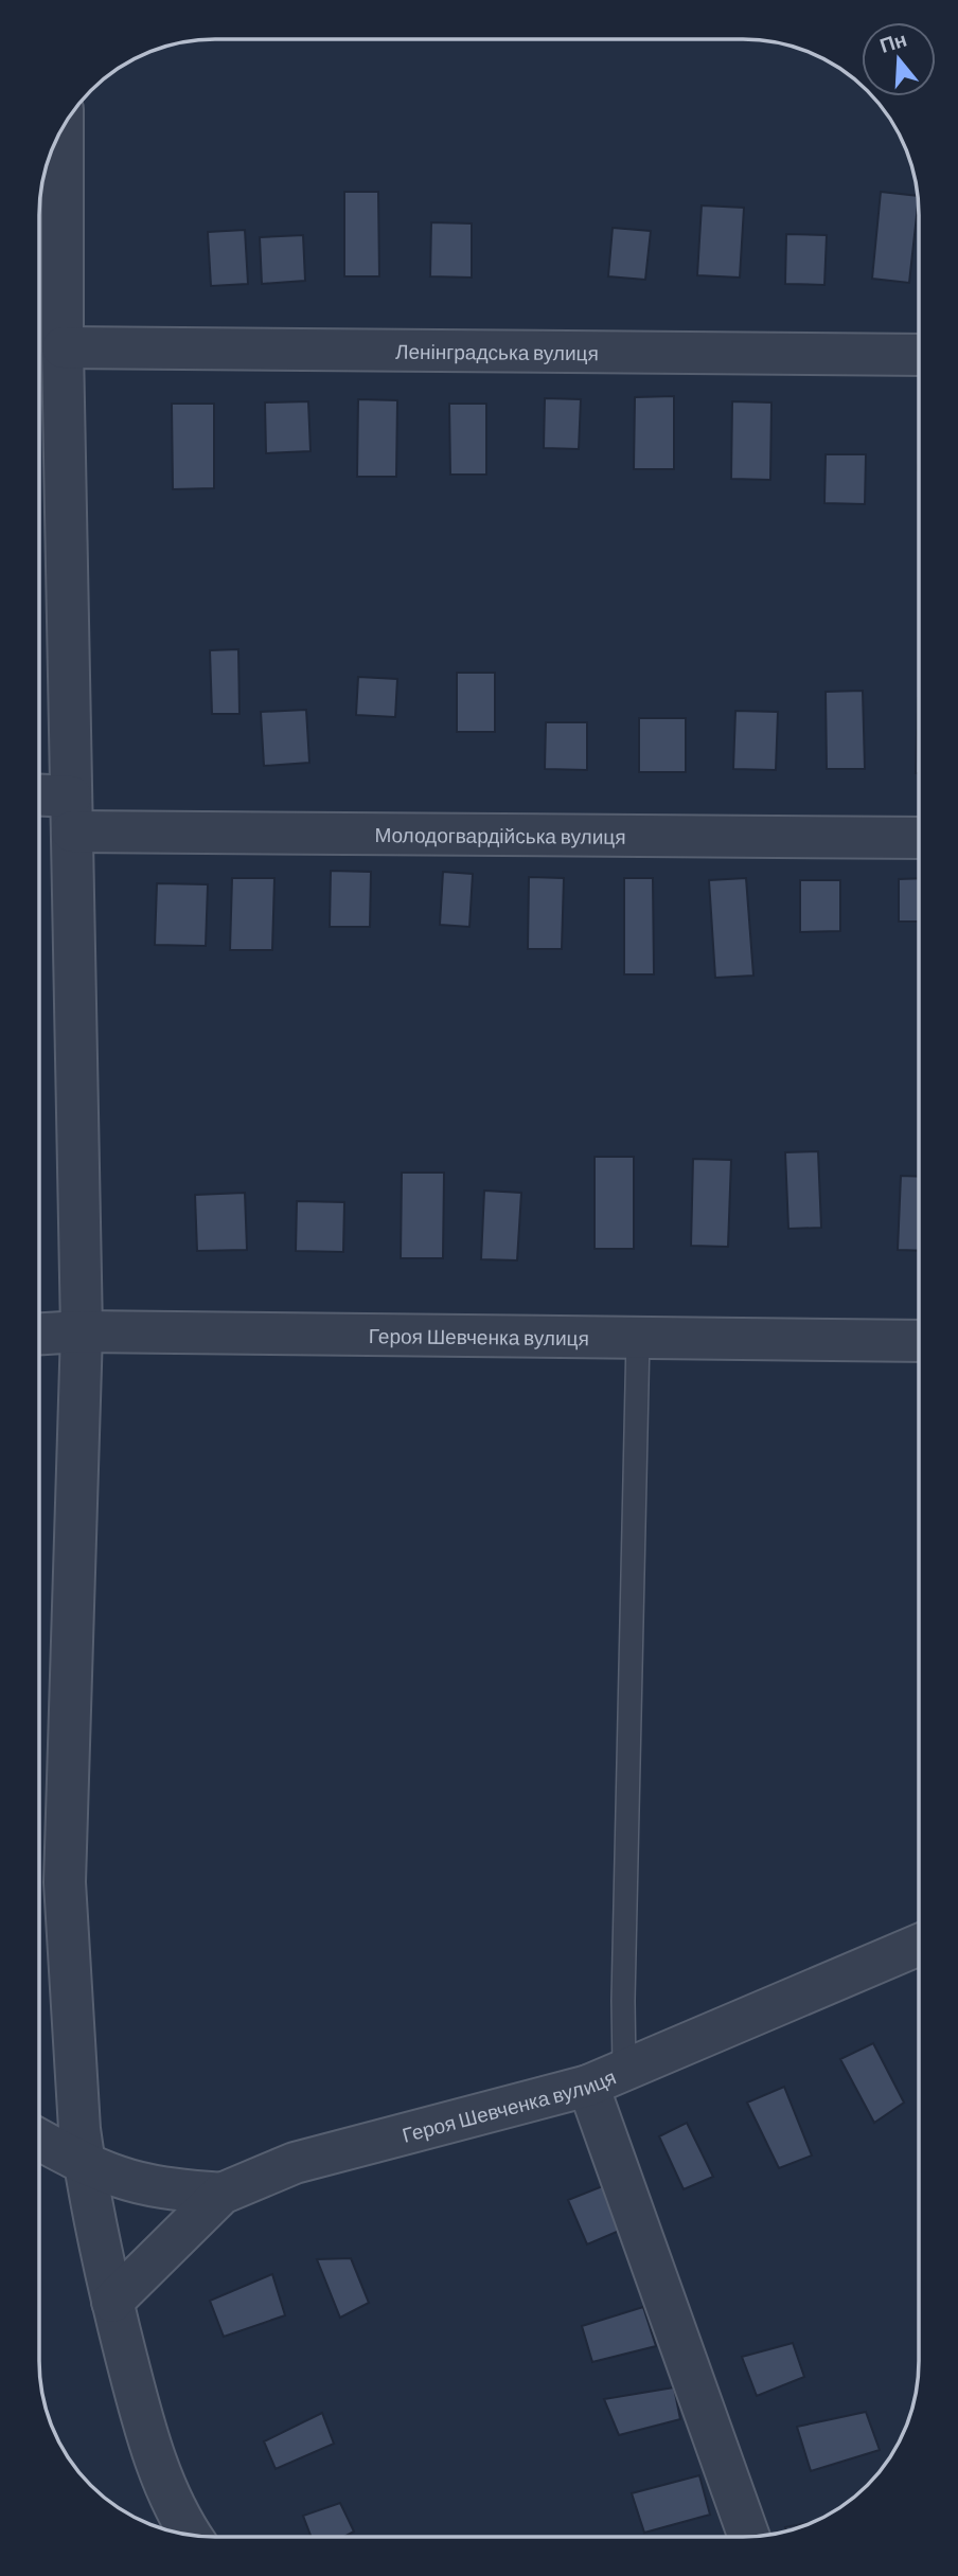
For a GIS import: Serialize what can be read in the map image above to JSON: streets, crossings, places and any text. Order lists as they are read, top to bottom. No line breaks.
{"streets":{"street":["Ленінградська вулиця","Молодогвардійська вулиця","Героя Шевченка вулиця"]},"north":"top"}
